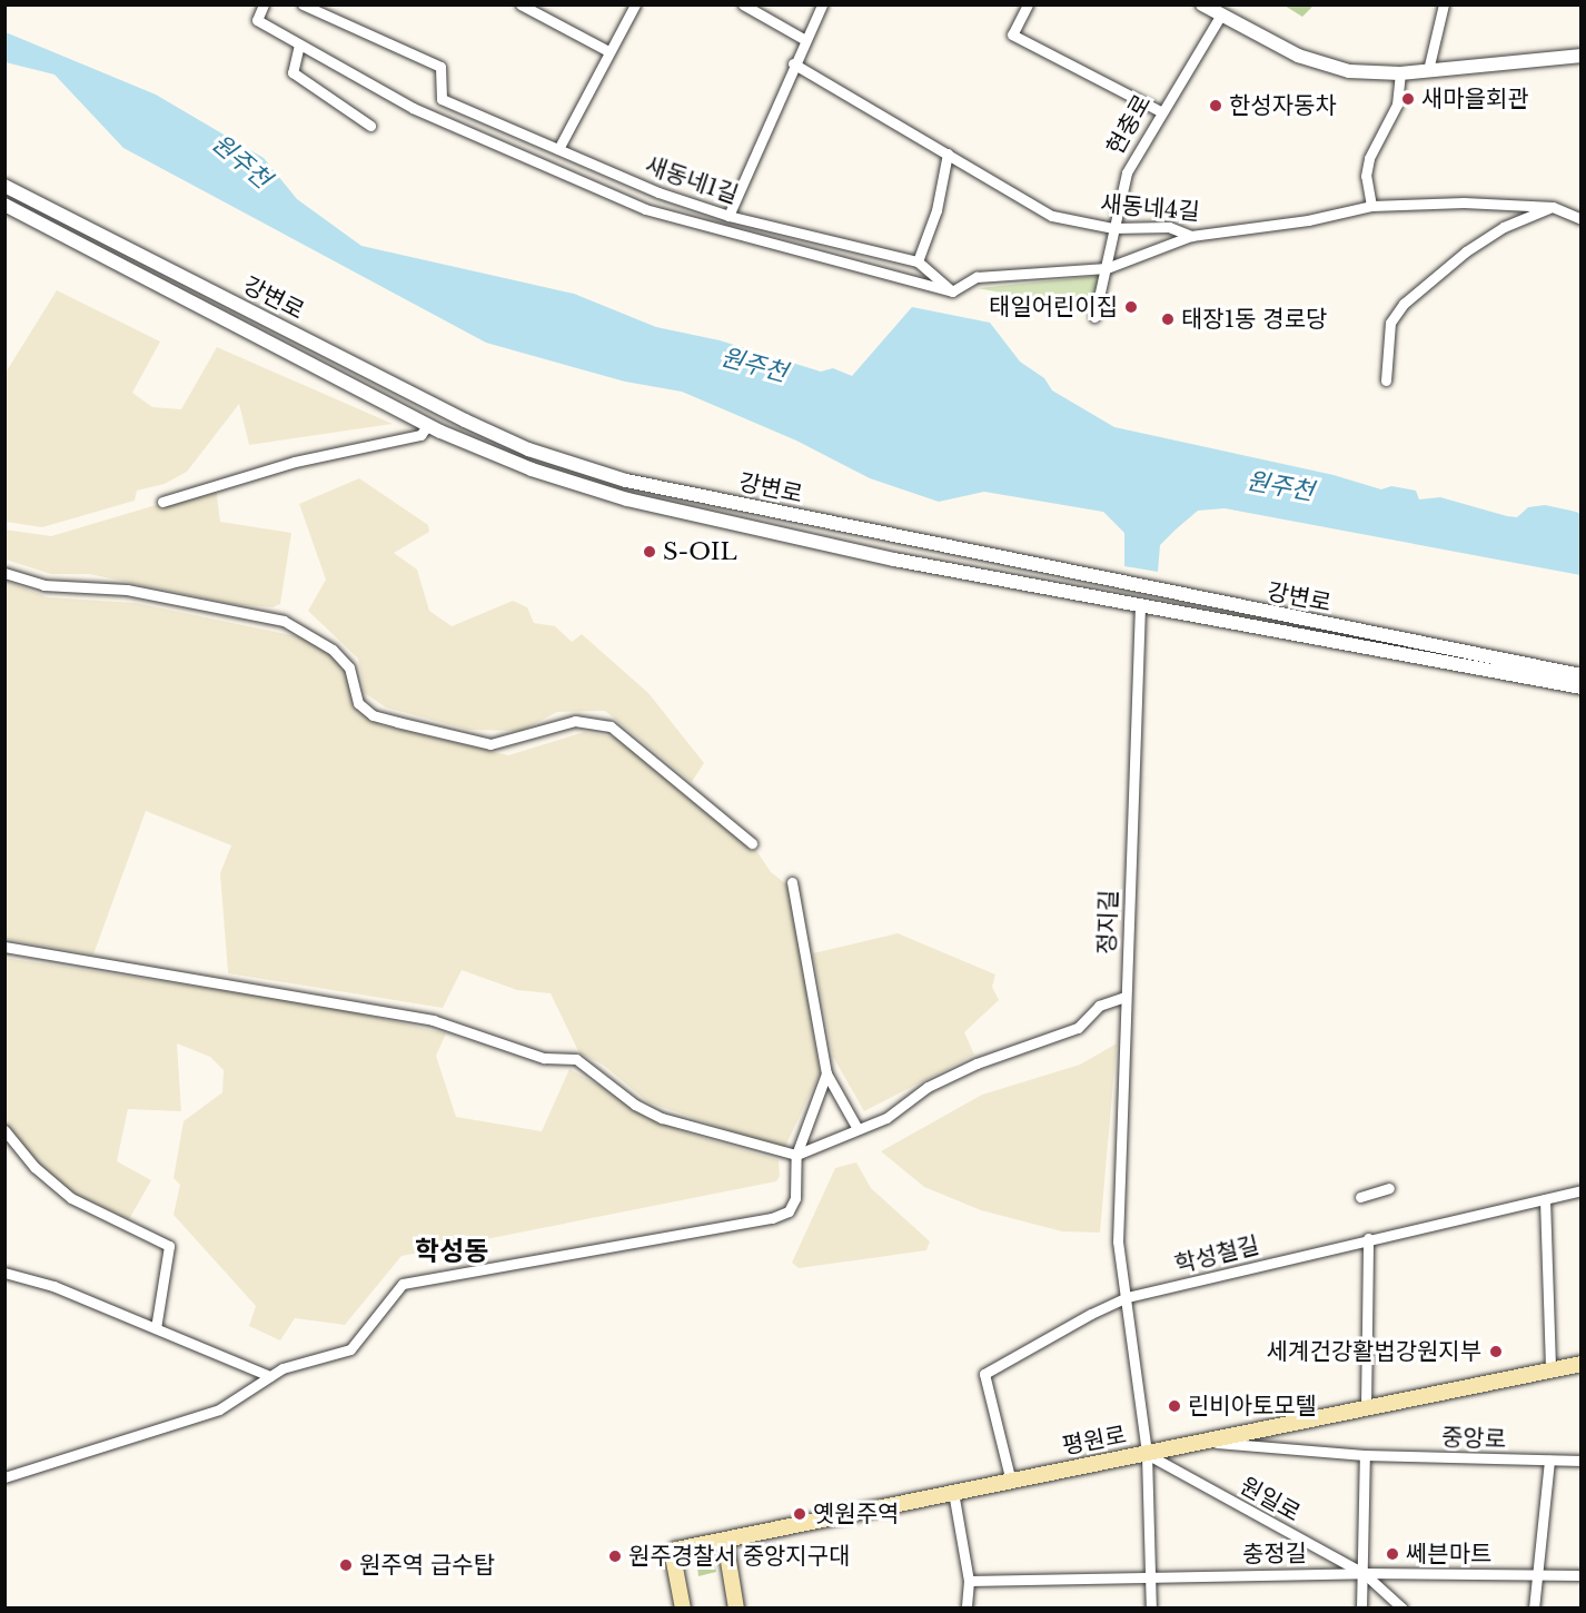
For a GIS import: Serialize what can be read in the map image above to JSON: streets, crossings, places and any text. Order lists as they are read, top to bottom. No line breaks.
{"streets":{"main road":["평원로"],"street":["현충로","새동네1길","새동네4길","강변로","정지길","학성철길","중앙로","원일로","충정길"]},"crossings":[["현충로","새동네4길"],["강변로","정지길"],["정지길","학성철길"],["정지길","평원로"],["정지길","원일로"],["정지길","충정길"],["학성철길","평원로"],["중앙로","평원로"],["평원로","원일로"],["원일로","충정길"]],"districts":["학성동"],"water":["원주천"],"places":["새마을회관","한성자동차","태일어린이집","태장1동 경로당","S-OIL","세계건강활법강원지부","린비아토모텔","옛원주역","쎄븐마트","원주경찰서 중앙지구대","원주역 급수탑"]}
